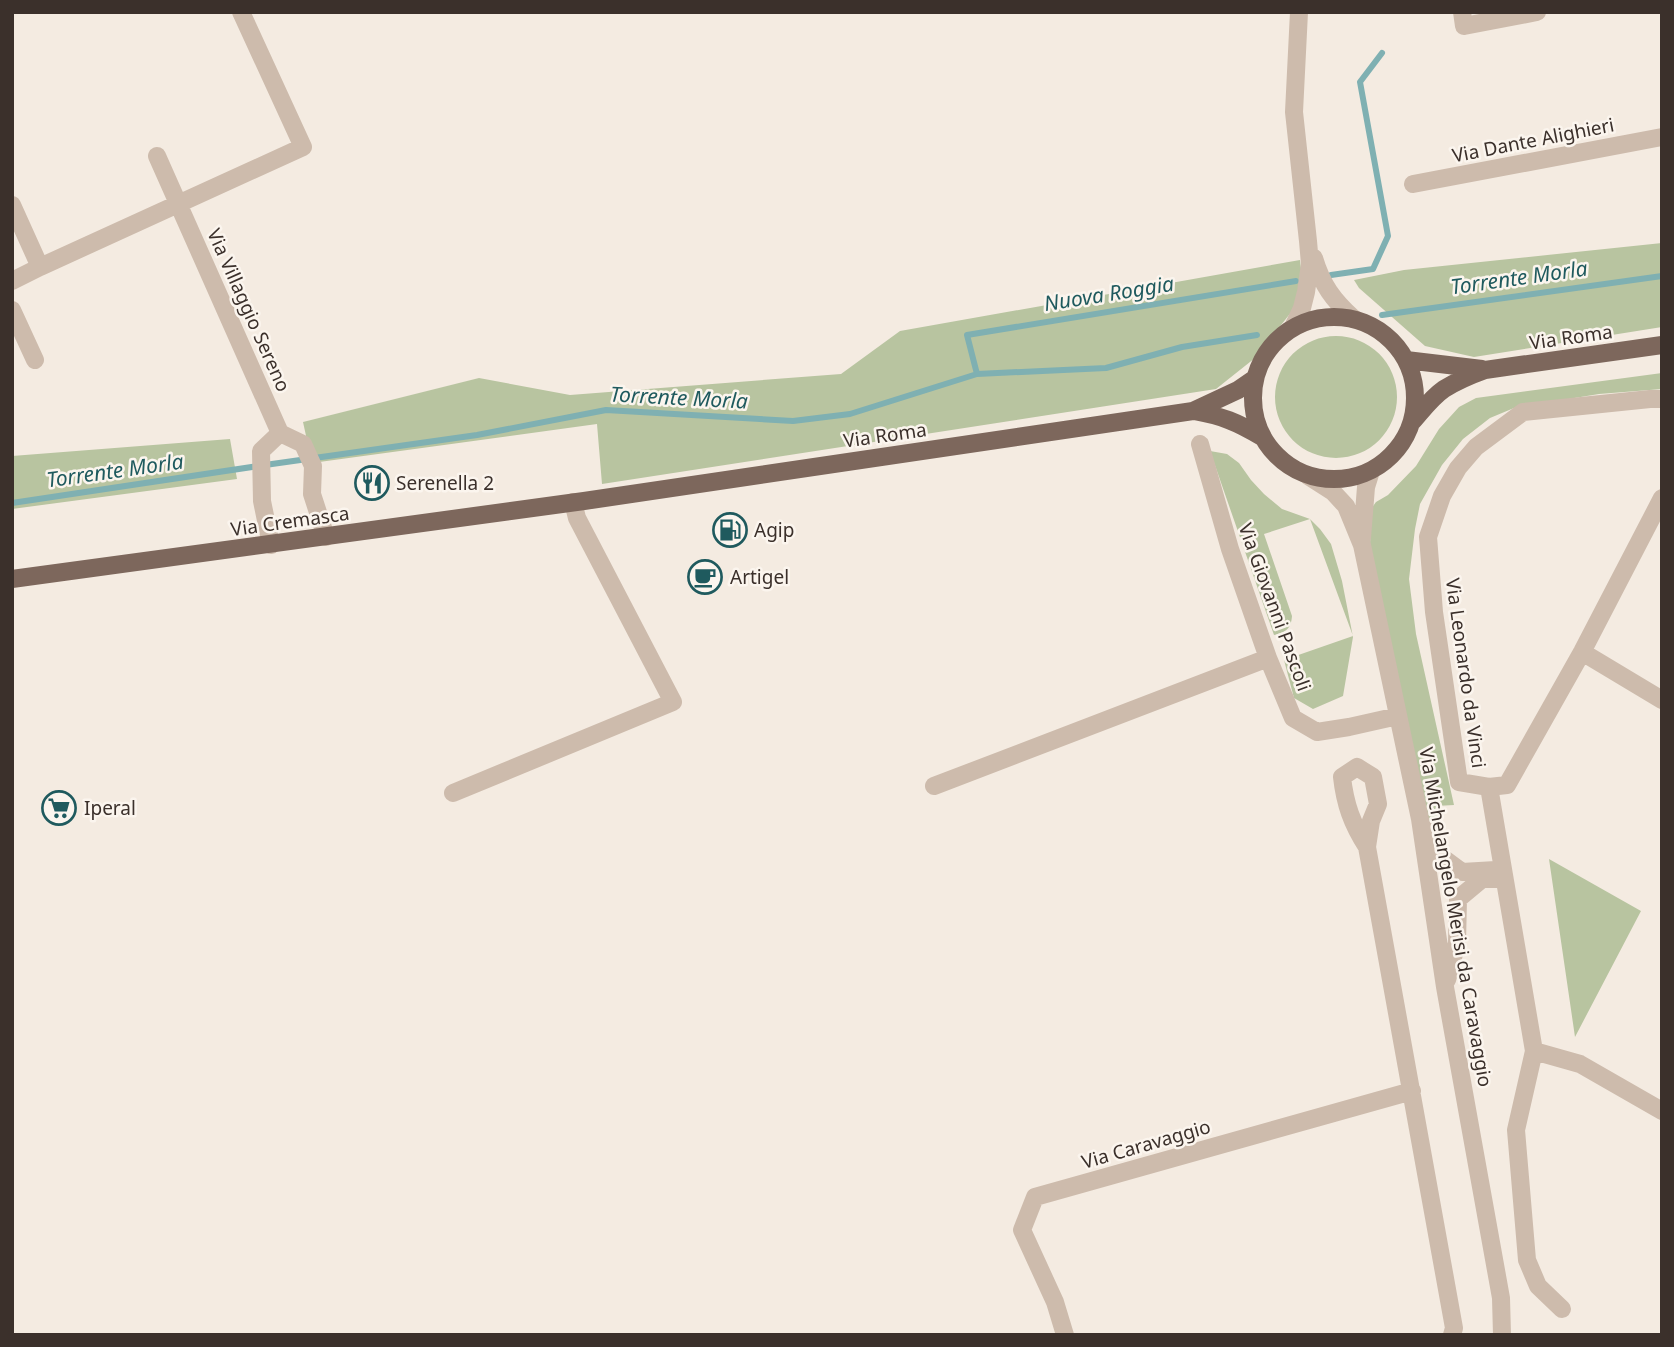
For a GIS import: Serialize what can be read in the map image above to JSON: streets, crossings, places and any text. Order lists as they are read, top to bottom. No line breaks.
{"streets":{"main road":["Via Roma","Via Cremasca"],"street":["Via Dante Alighieri","Via Villaggio Sereno","Via Giovanni Pascoli","Via Leonardo da Vinci","Via Michelangelo Merisi da Caravaggio","Via Caravaggio"]},"crossings":[["Via Roma","Via Cremasca"],["Via Roma","Via Michelangelo Merisi da Caravaggio"],["Via Giovanni Pascoli","Via Michelangelo Merisi da Caravaggio"],["Via Leonardo da Vinci","Via Michelangelo Merisi da Caravaggio"]],"water":["Torrente Morla","Nuova Roggia"],"places":{"restaurant":["Serenella 2"],"fuel station":["Agip"],"cafe":["Artigel"],"supermarket":["Iperal"]}}
